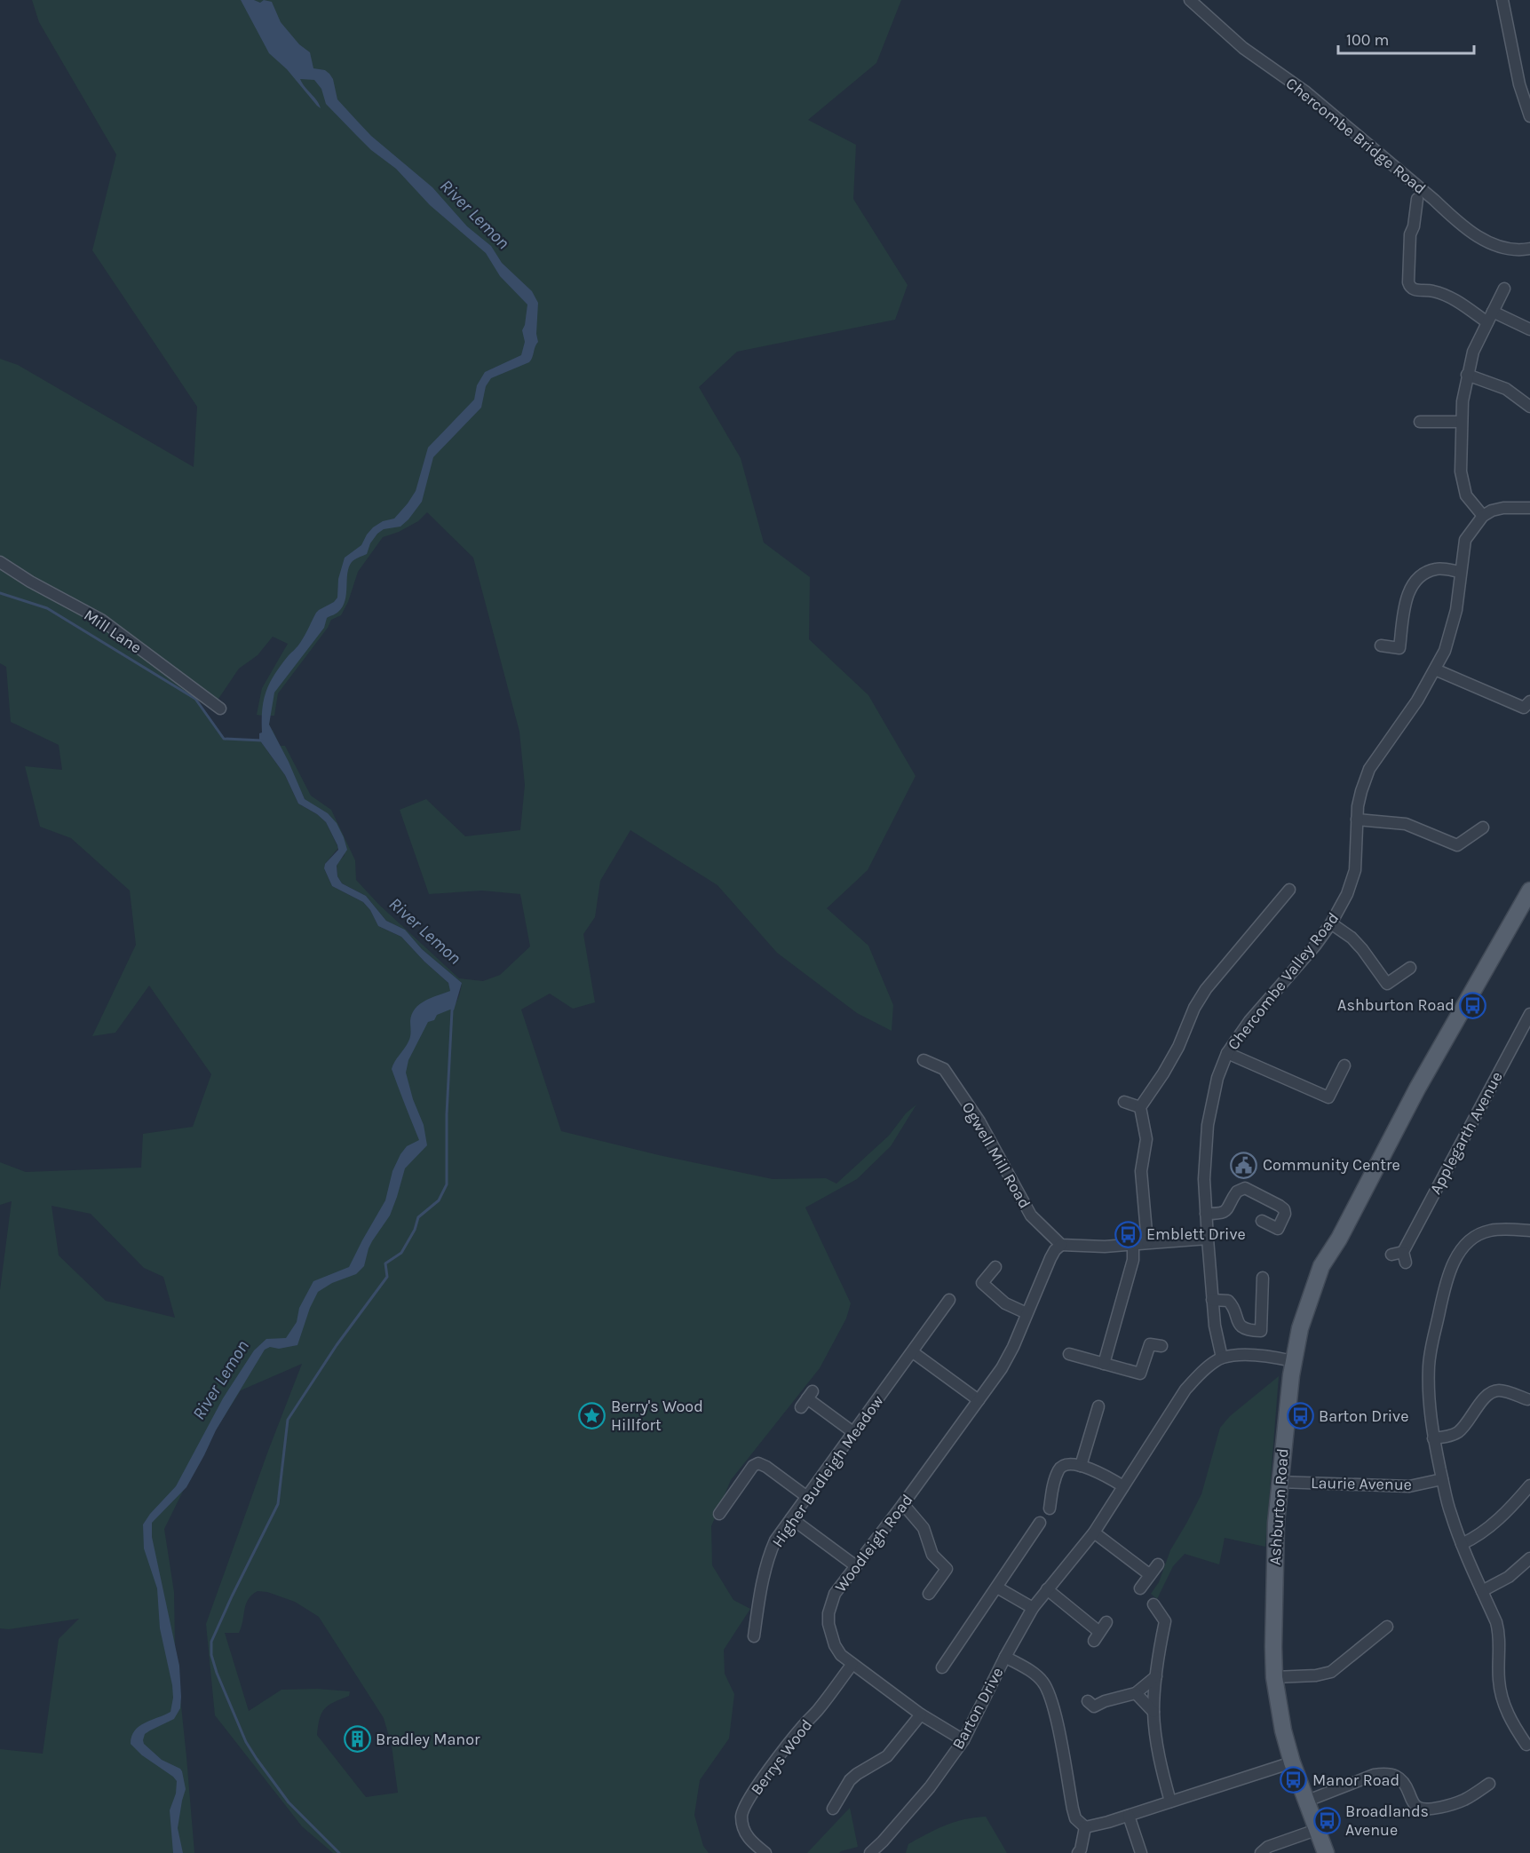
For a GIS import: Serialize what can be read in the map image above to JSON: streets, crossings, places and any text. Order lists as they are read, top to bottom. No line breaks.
{"streets":{"main road":["Ashburton Road"],"street":["Chercombe Bridge Road","Mill Lane","Chercombe Valley Road","Applegarth Avenue","Ogwell Mill Road","Higher Budleigh Meadow","Laurie Avenue","Woodleigh Road","Barton Drive","Berrys Wood"]},"crossings":[["Ogwell Mill Road","Woodleigh Road"],["Laurie Avenue","Ashburton Road"],["Woodleigh Road","Barton Drive"],["Woodleigh Road","Berrys Wood"]],"water":["River Lemon"],"places":{"bus stop":["Ashburton Road","Emblett Drive","Barton Drive","Manor Road","Broadlands Avenue"],"public building":["Community Centre"],"place":["Berry's Wood Hillfort"],"building":["Bradley Manor"]},"scale_bar":"100 m"}
